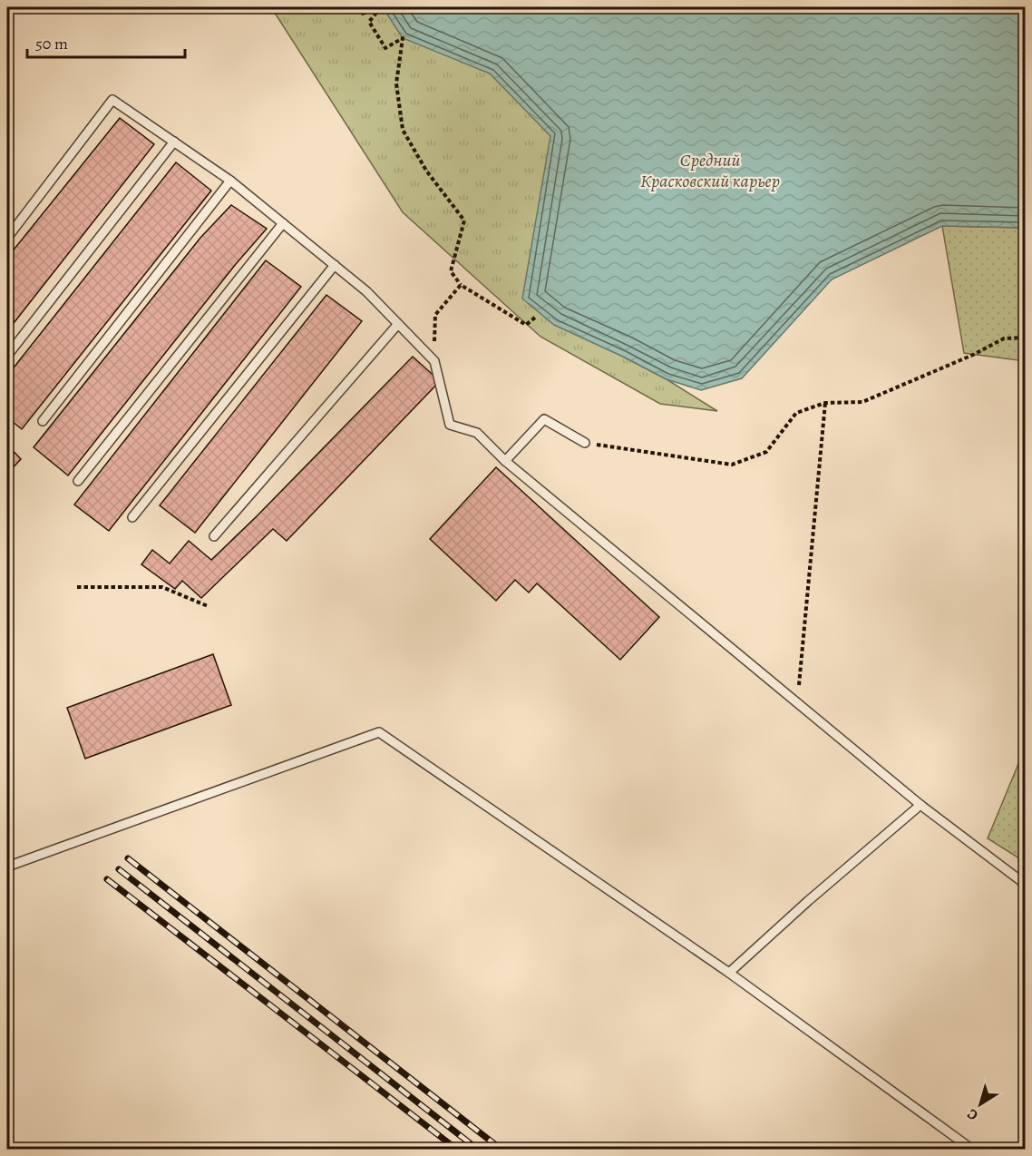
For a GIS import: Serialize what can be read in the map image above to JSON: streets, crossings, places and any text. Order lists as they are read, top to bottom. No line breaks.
{"water":["Средний Красковский карьер"],"scale_bar":"50 m","north":"bottom left"}
